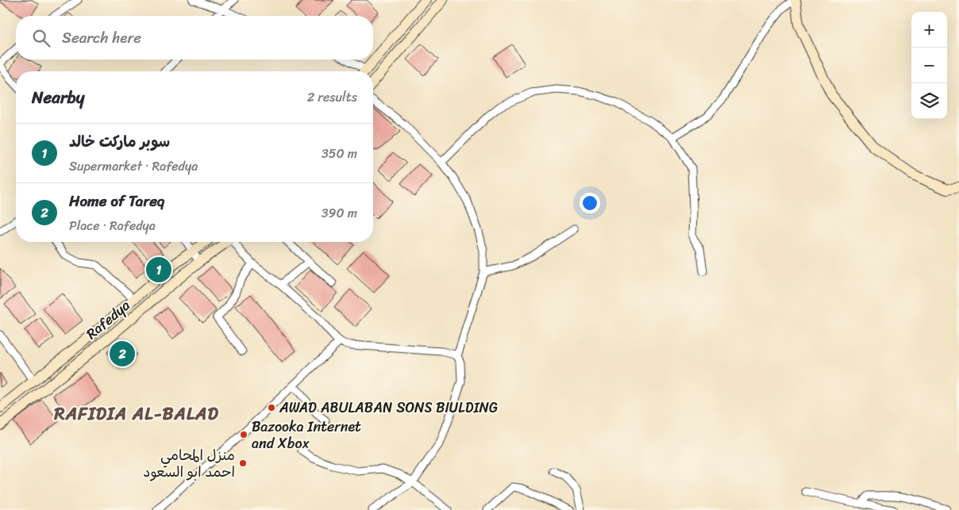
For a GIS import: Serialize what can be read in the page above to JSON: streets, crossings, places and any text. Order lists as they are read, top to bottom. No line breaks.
{"streets":{"main road":["Rafedya"]},"districts":["RAFIDIA AL-BALAD"],"places":["AWAD ABULABAN SONS BIULDING","Bazooka Internet and Xbox","منزل المحامي احمد ابو السعود"],"page":{"map_buttons":["+","−"],"search":"Search here","heading":["Nearby","2 results"],"list":[{"mark":"1","name":"سوبر مارکت خالد","note":"Supermarket · Rafedya","value":"350 m"},{"mark":"2","name":"Home of Tareq","note":"Place · Rafedya","value":"390 m"}],"pins":["1","2"]}}
